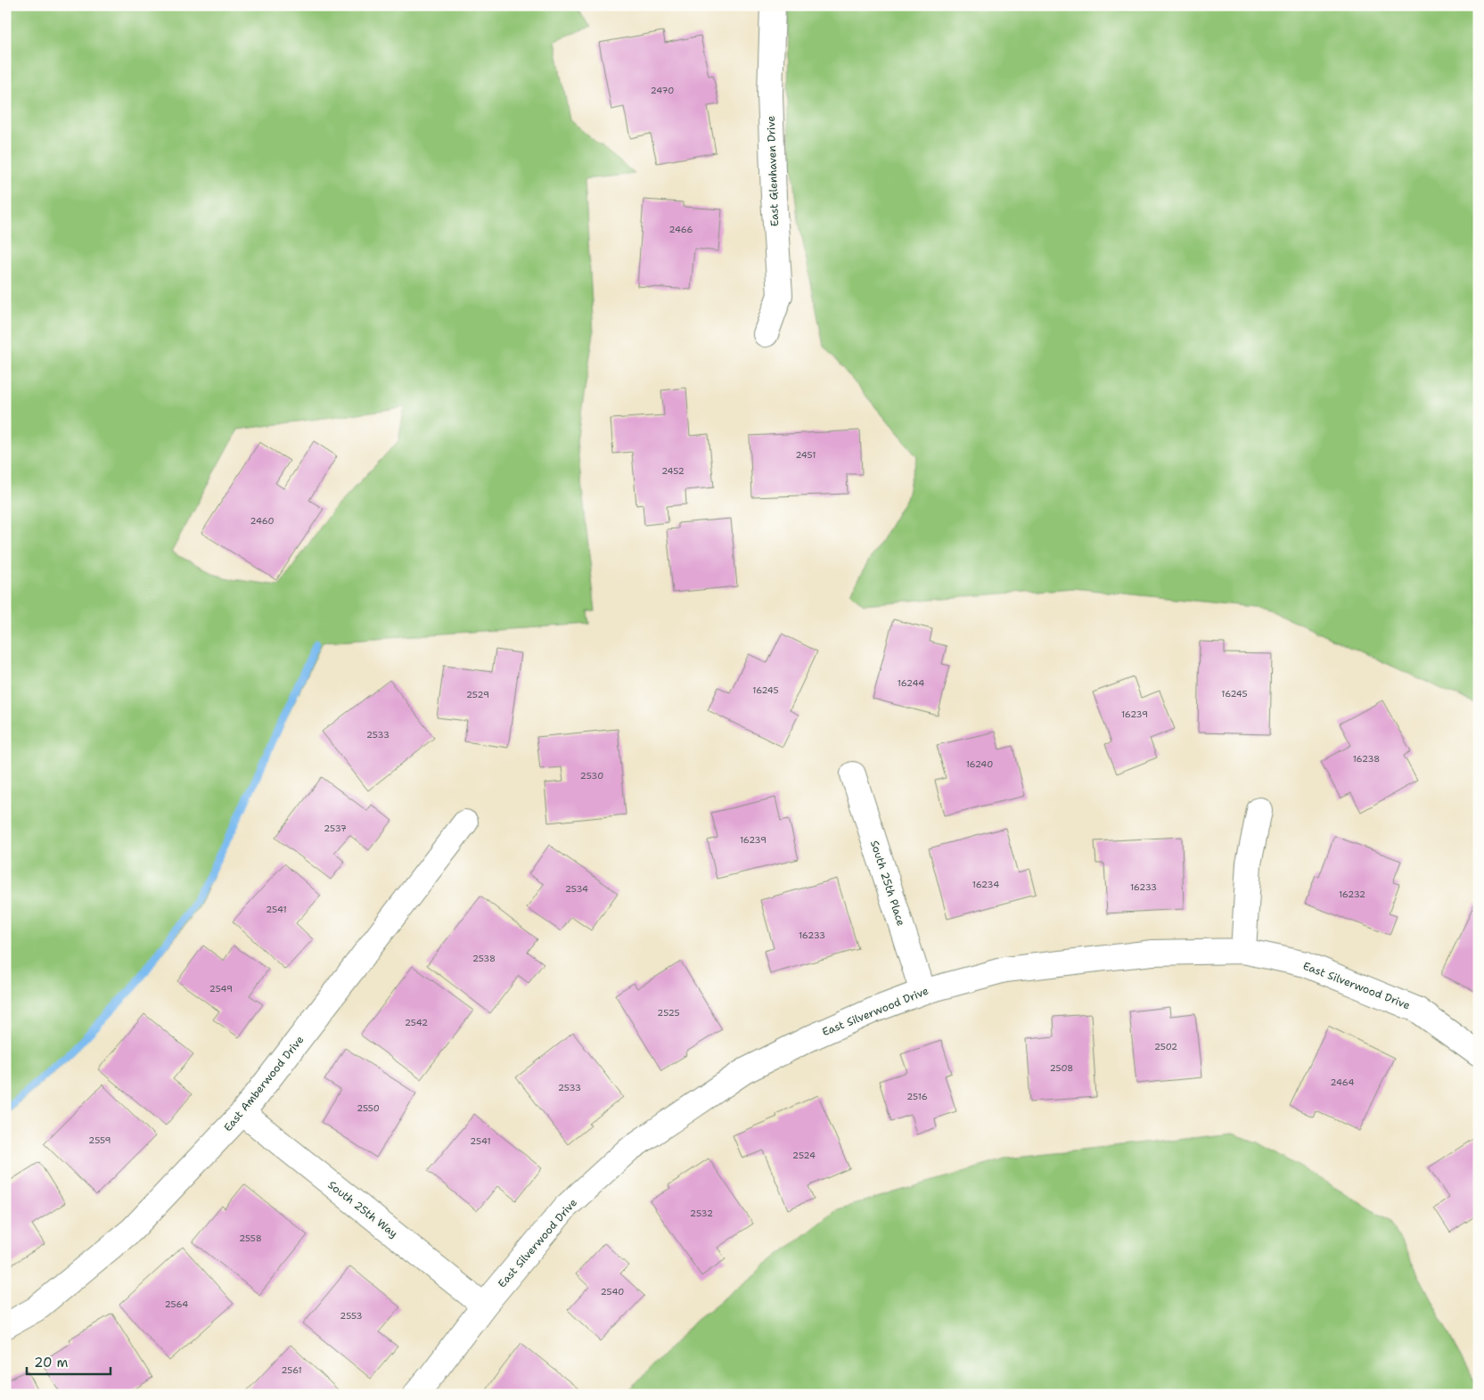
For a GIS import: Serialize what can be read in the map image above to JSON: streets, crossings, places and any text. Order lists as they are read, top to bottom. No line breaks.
{"streets":{"street":["East Glenhaven Drive","South 25th Place","East Silverwood Drive","East Amberwood Drive","South 25th Way"]},"crossings":[["South 25th Place","East Silverwood Drive"],["East Silverwood Drive","South 25th Way"],["East Amberwood Drive","South 25th Way"]],"house_numbers":["2470","2466","2451","2452","2460","16244","16245","16245","2529","16239","2533","16238","16240","2530","2537","16239","16234","16233","2534","16232","2541","16233","2538","2549","2525","2542","2502","2508","2464","2533","2516","2550","2559","2541","2524","2532","2558","2540","2564","2553","2561"],"scale_bar":"20 m"}
